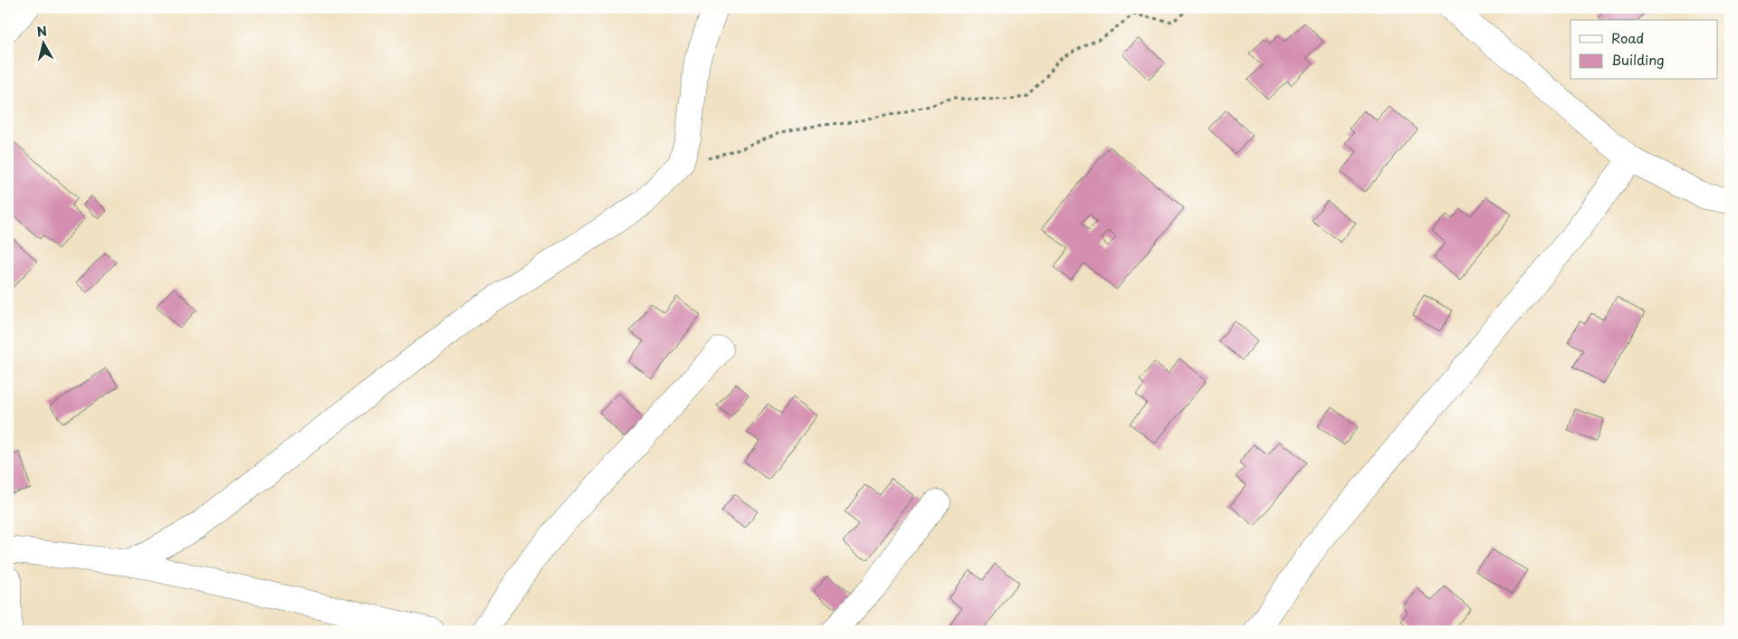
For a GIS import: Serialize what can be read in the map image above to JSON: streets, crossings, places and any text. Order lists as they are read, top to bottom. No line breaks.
{"legend":["Road","Building"],"north":"top"}
